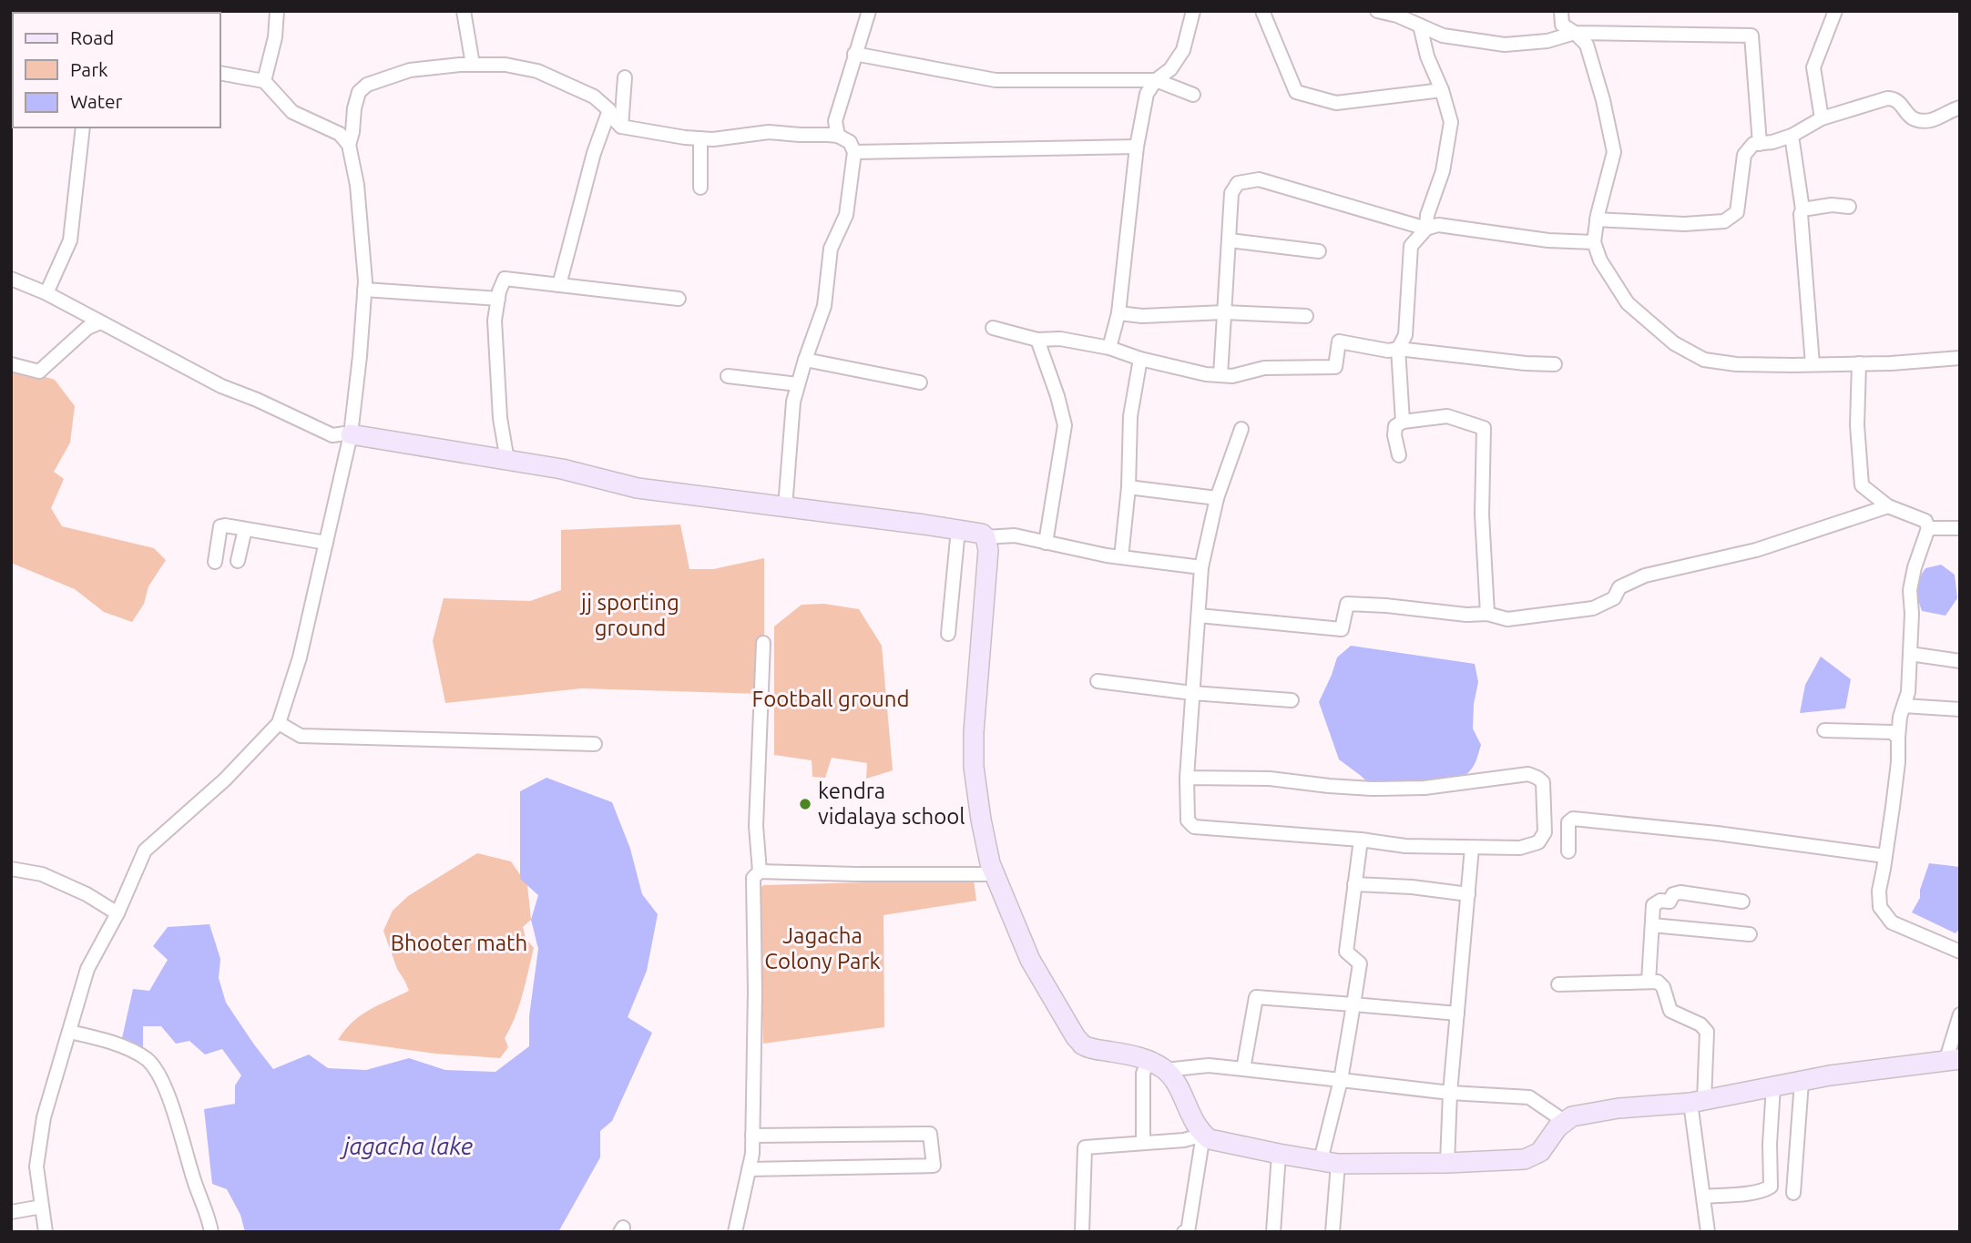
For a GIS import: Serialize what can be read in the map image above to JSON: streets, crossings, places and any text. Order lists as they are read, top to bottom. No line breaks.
{"water":["jagacha lake"],"parks":["jj sporting ground","Football ground","Jagacha Colony Park","Bhooter math"],"places":["kendra vidalaya school"],"legend":["Road","Park","Water"]}
